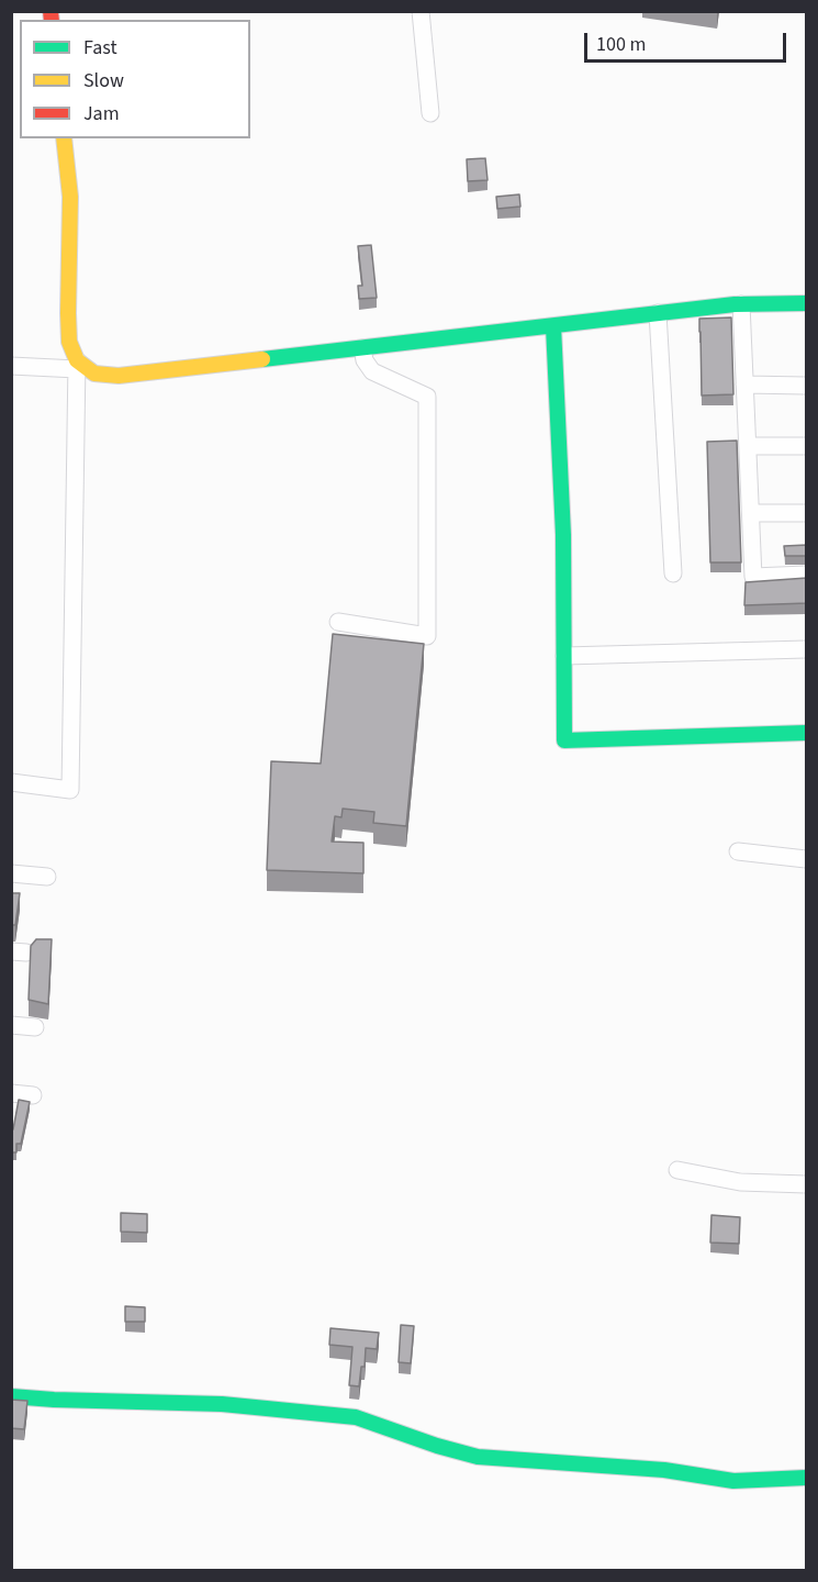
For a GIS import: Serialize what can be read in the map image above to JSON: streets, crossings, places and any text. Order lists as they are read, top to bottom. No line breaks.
{"legend":["Fast","Slow","Jam"],"scale_bar":"100 m"}
